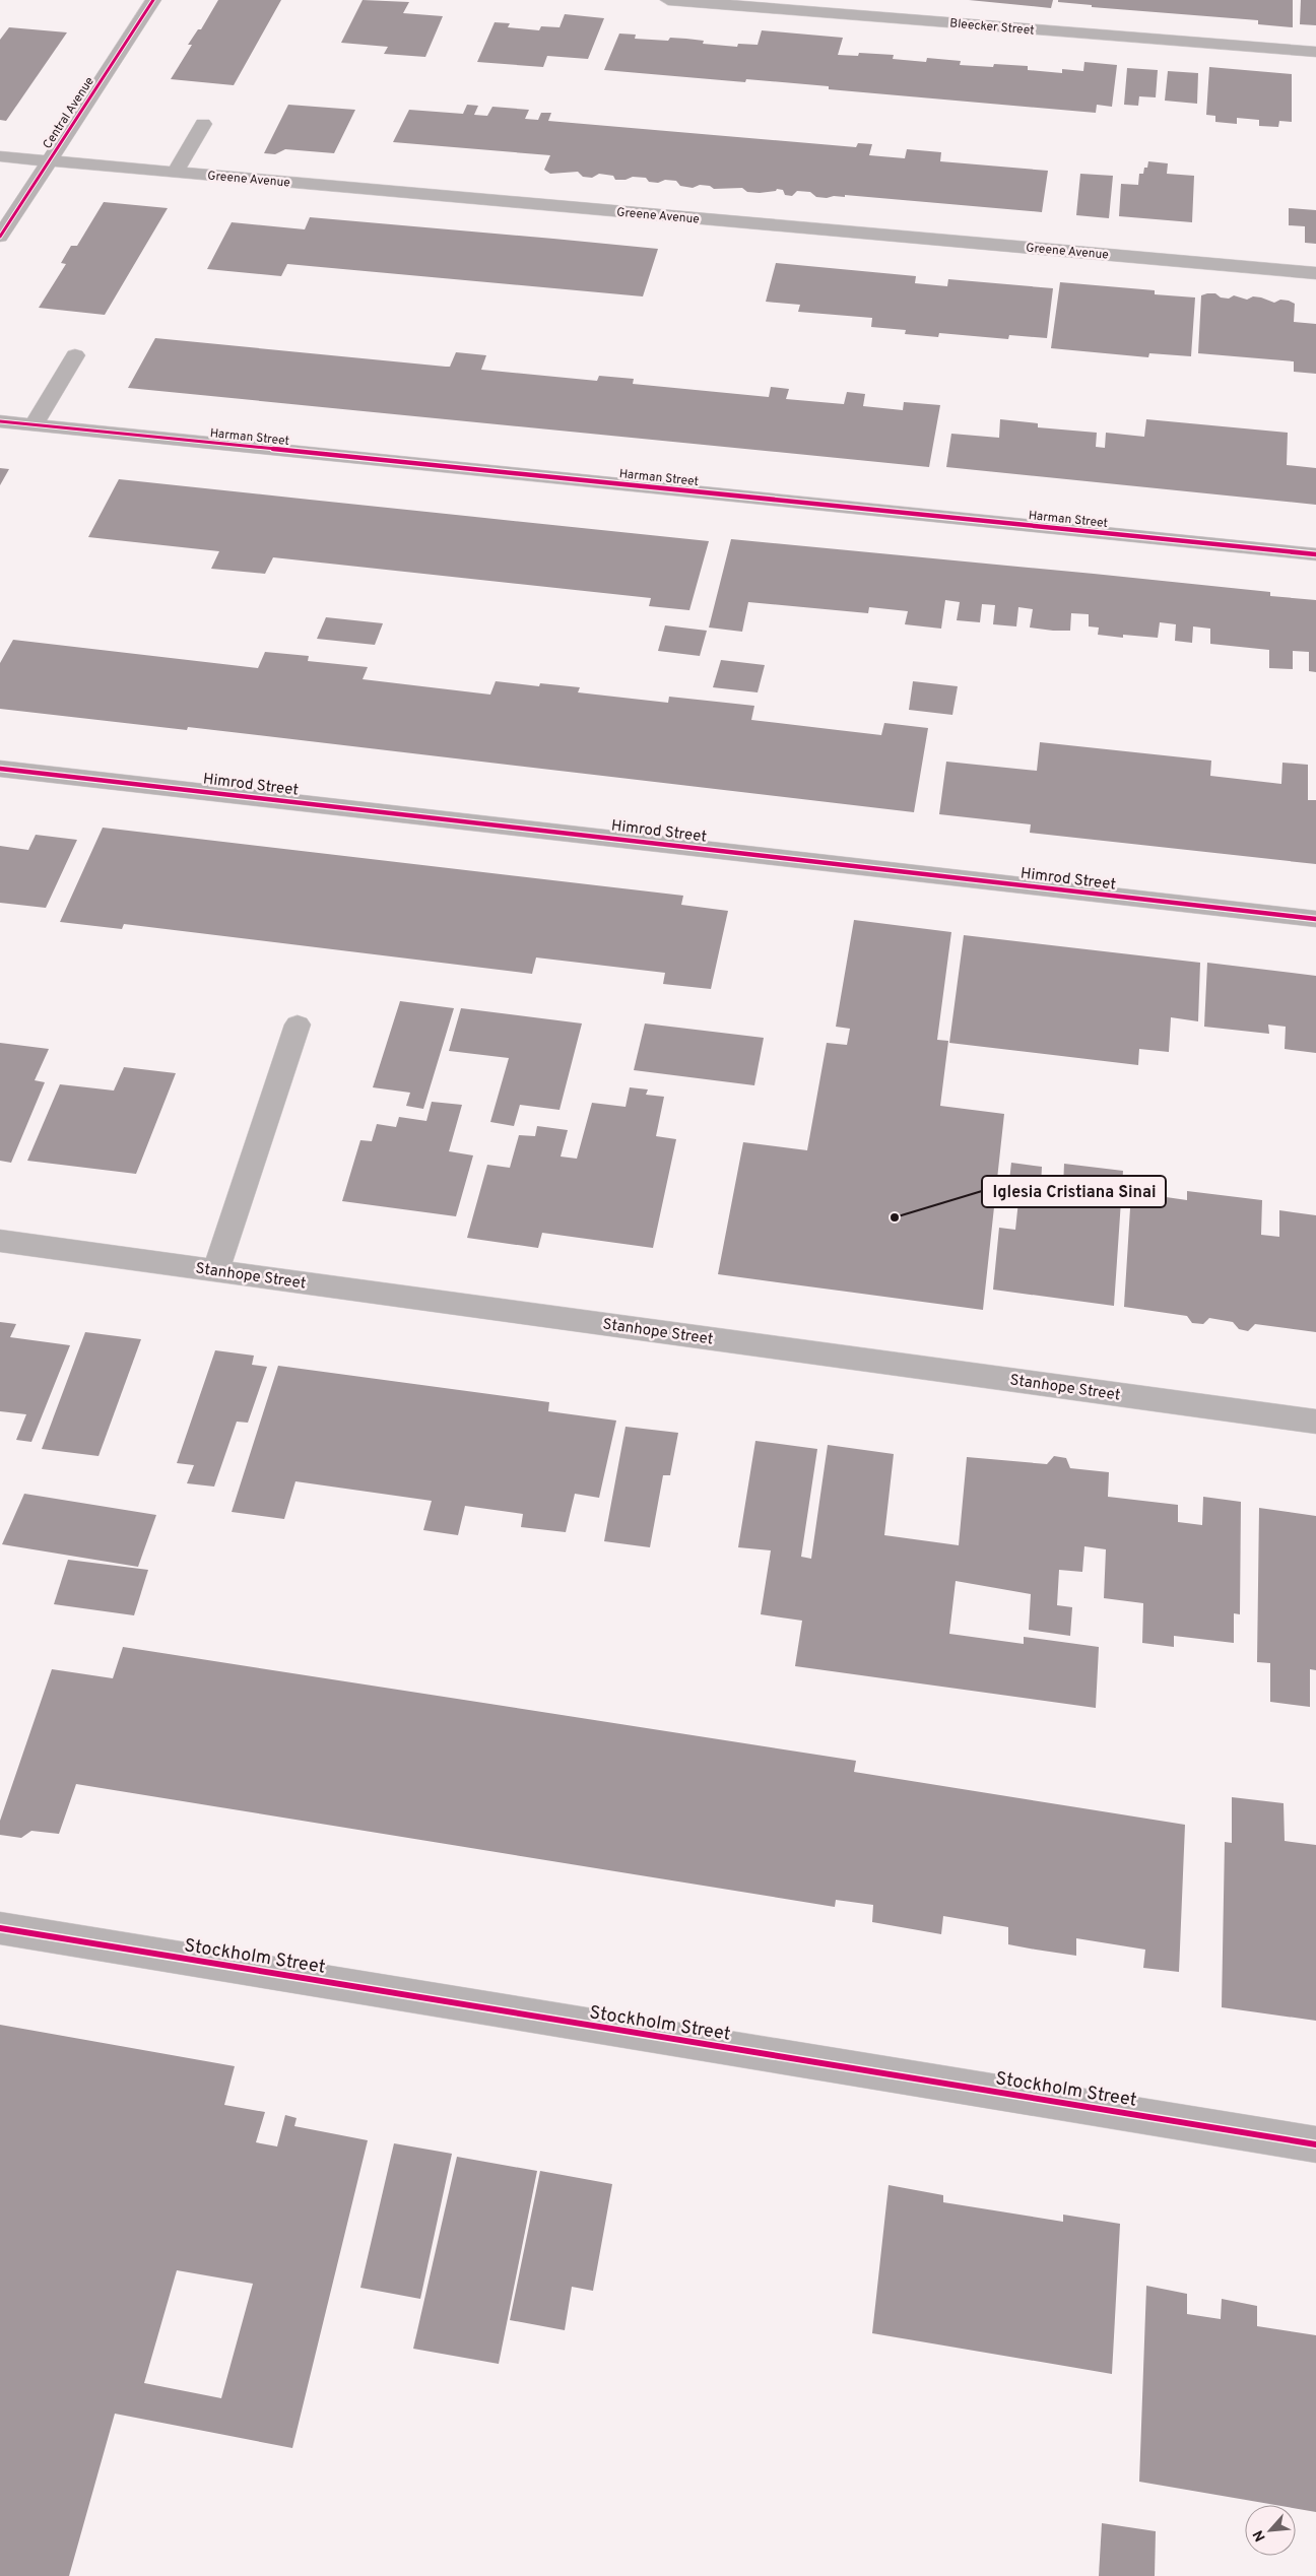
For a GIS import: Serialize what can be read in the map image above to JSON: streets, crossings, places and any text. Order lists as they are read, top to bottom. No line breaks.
{"streets":{"street":["Bleecker Street","Central Avenue","Greene Avenue","Harman Street","Himrod Street","Stanhope Street","Stockholm Street"]},"crossings":[["Central Avenue","Greene Avenue"]],"places":["Iglesia Cristiana Sinai"],"north":"bottom left"}
